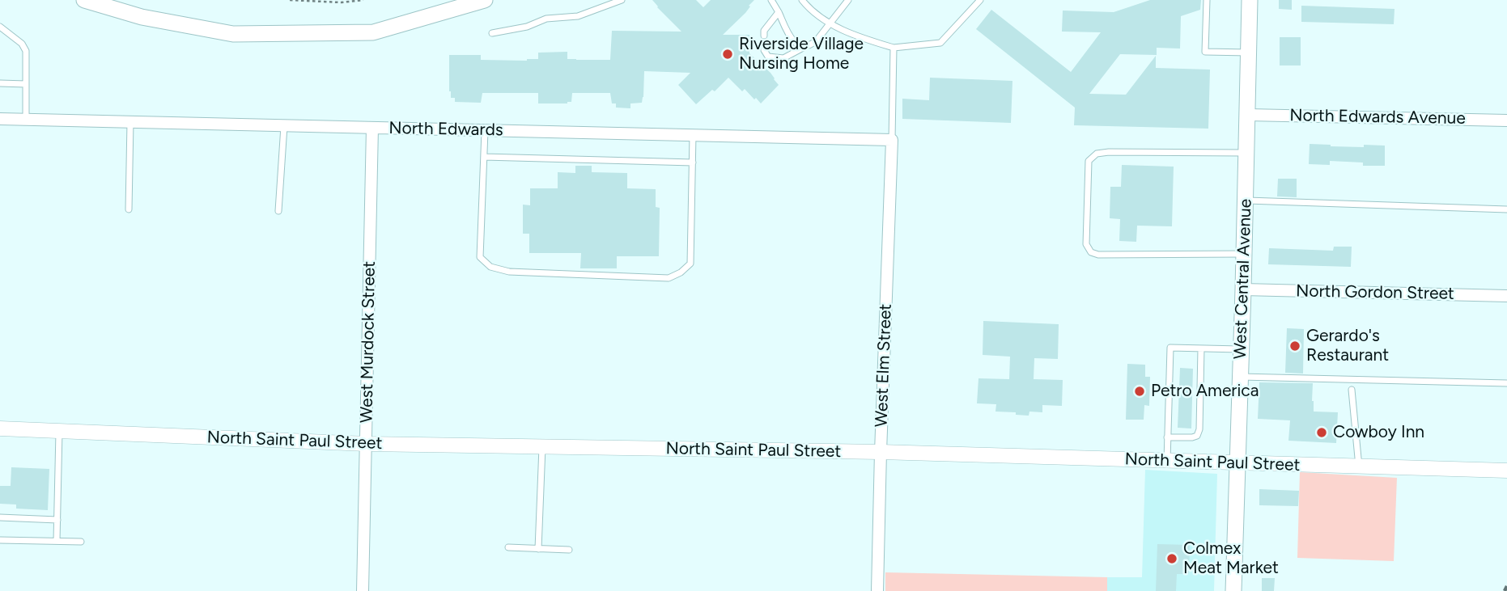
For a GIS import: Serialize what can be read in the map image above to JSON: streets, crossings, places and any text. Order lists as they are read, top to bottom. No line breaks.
{"streets":{"main road":["West Central Avenue"],"street":["North Edwards Avenue","North Edwards","North Gordon Street","West Murdock Street","West Elm Street","North Saint Paul Street"]},"crossings":[["North Edwards Avenue","West Central Avenue"],["North Edwards","West Murdock Street"],["North Edwards","West Elm Street"],["West Central Avenue","North Gordon Street"],["West Central Avenue","North Saint Paul Street"],["West Murdock Street","North Saint Paul Street"],["West Elm Street","North Saint Paul Street"]],"places":["Riverside Village Nursing Home","Gerardo's Restaurant","Petro America","Cowboy Inn","Colmex Meat Market"]}
